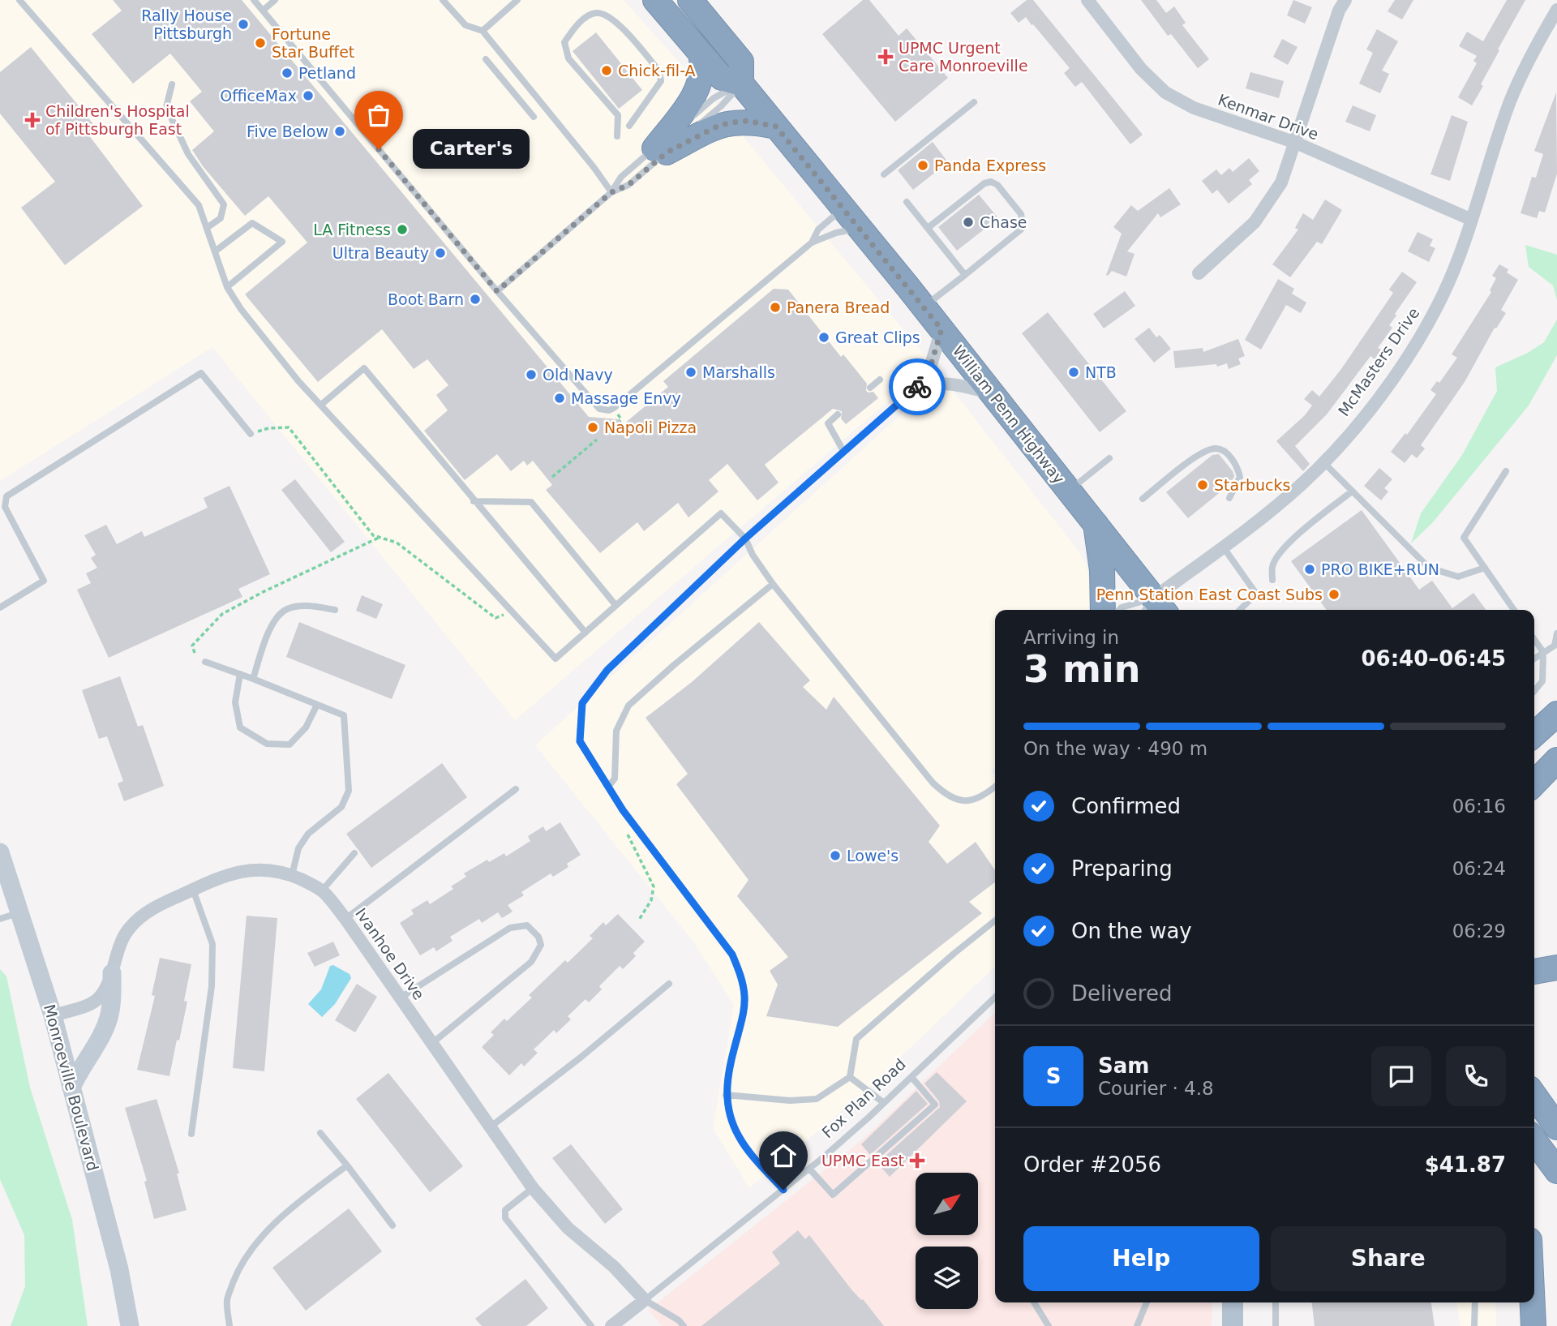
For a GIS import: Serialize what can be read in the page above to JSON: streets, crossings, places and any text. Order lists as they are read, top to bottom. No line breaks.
{"streets":{"highway":["William Penn Highway"],"main road":["Monroeville Boulevard"],"street":["Kenmar Drive","McMasters Drive","Ivanhoe Drive","Fox Plan Road"]},"crossings":[["Kenmar Drive","McMasters Drive"],["McMasters Drive","William Penn Highway"],["Ivanhoe Drive","Monroeville Boulevard"],["Ivanhoe Drive","Fox Plan Road"]],"places":{"other":["Rally House Pittsburgh","Fortune Star Buffet","Chick-fil-A","Petland","OfficeMax","Five Below","Carter's","Panda Express","Chase","LA Fitness","Ultra Beauty","Boot Barn","Panera Bread","Great Clips","Marshalls","NTB","Old Navy","Massage Envy","Napoli Pizza","Starbucks","PRO BIKE+RUN","Penn Station East Coast Subs","Lowe's"],"health":["UPMC Urgent Care Monroeville","Children's Hospital of Pittsburgh East","UPMC East"]},"north":"top right","page":{"bubble":"Carter's","heading":["3 min","Arriving in","06:40–06:45"],"panel":["Sam","Courier · 4.8","Order #2056","$41.87"],"bar":"On the way · 490 m","list":[["Confirmed","06:16"],["Preparing","06:24"],["On the way","06:29"],"Delivered"],"round":"S","buttons":["Help","Share"]}}
